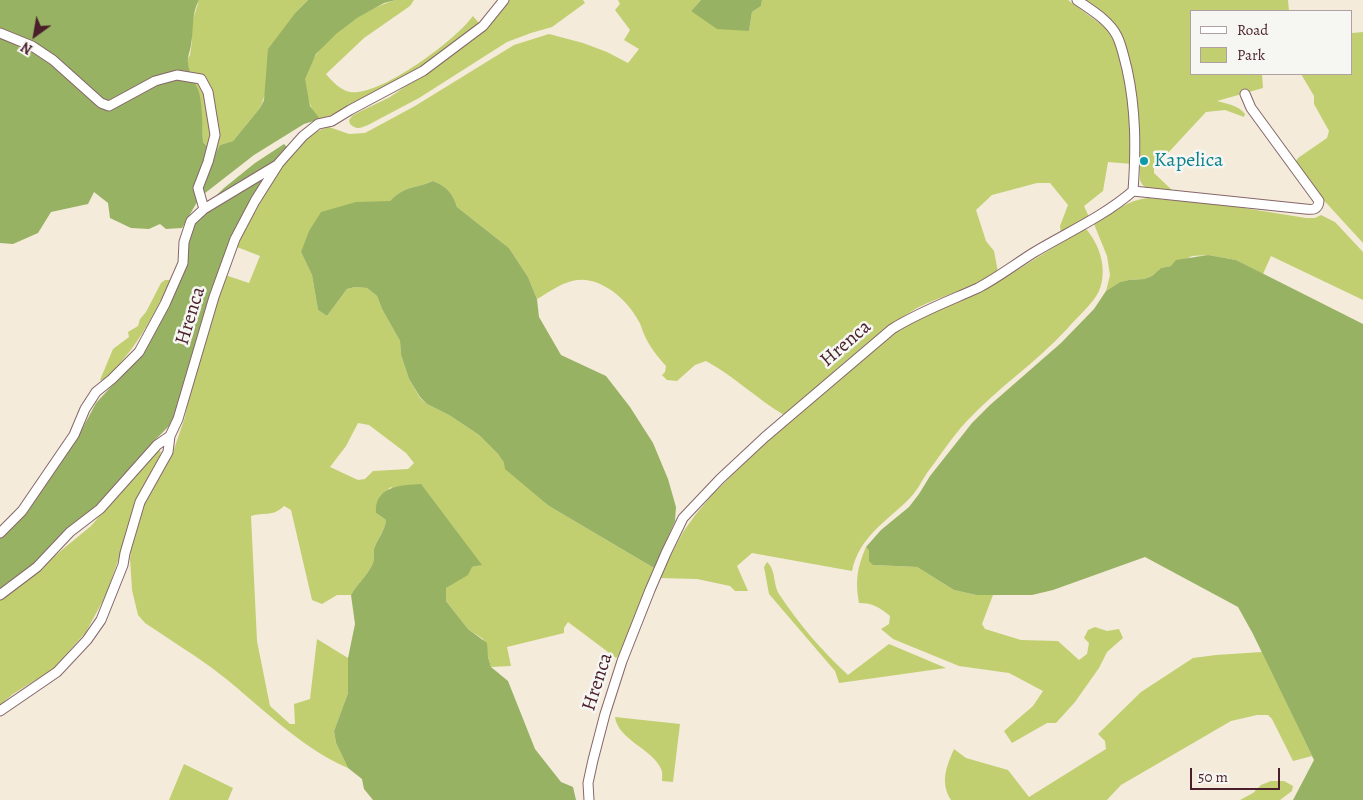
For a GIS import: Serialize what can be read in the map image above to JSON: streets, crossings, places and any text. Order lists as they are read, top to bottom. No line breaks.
{"streets":{"street":["Hrenca"]},"places":["Kapelica"],"legend":["Road","Park"],"scale_bar":"50 m","north":"bottom left"}
